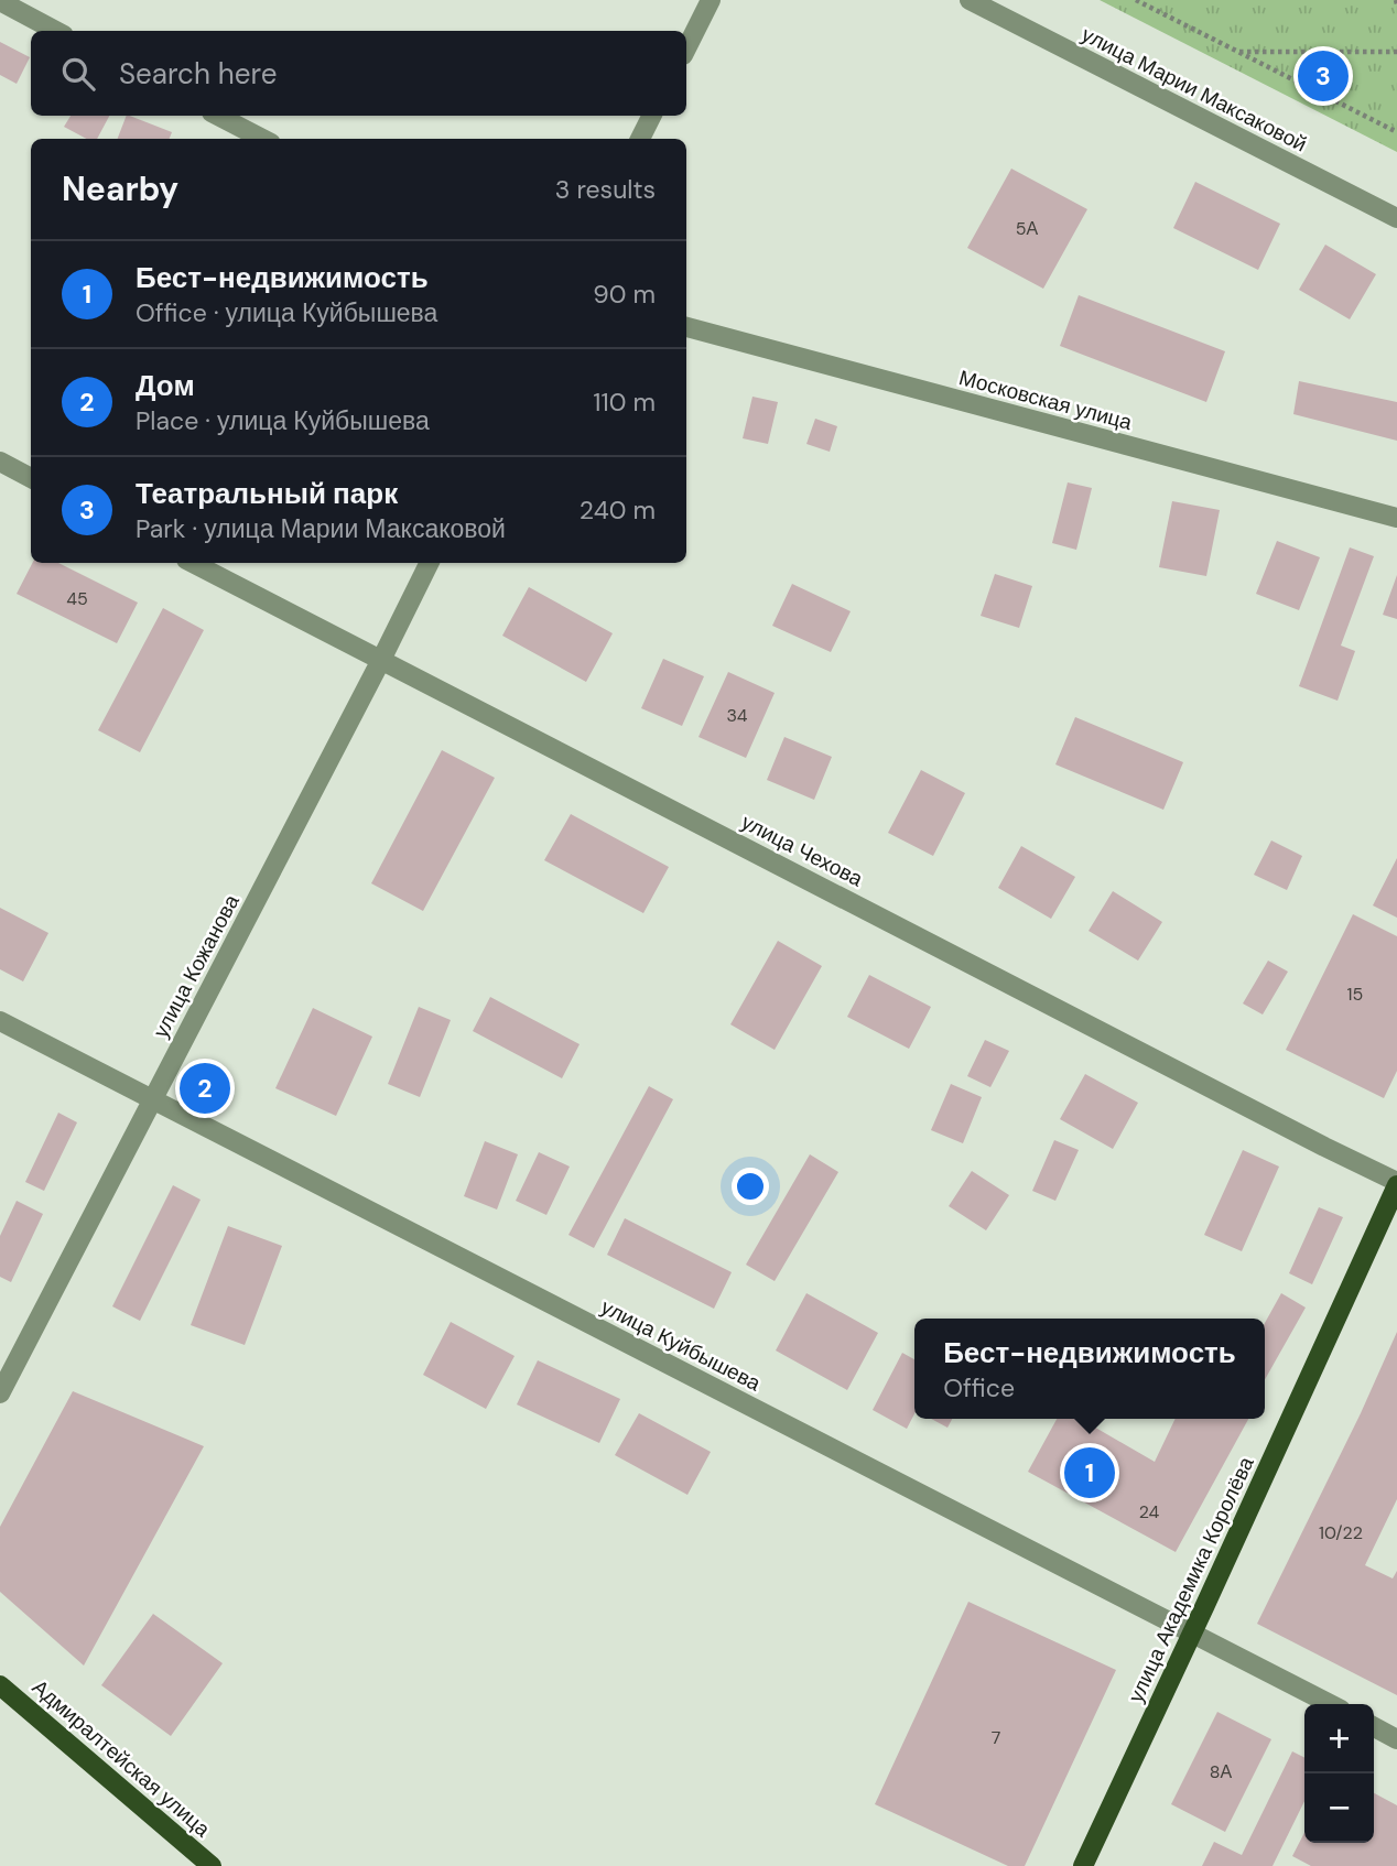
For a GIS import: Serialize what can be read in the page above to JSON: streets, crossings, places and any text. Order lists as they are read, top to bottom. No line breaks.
{"streets":{"main road":["улица Академика Королёва","Адмиралтейская улица"],"street":["улица Марии Максаковой","Московская улица","улица Чехова","улица Кожанова","улица Куйбышева"]},"crossings":[["улица Чехова","улица Кожанова"],["улица Чехова","улица Академика Королёва"],["улица Кожанова","улица Куйбышева"],["улица Куйбышева","улица Академика Королёва"]],"house_numbers":["5А","45","34","15","24","10/22","7","8А"],"page":{"search":"Search here","pins":["3","2","1"],"heading":["Nearby","3 results"],"list":[{"mark":"1","name":"Бест-недвижимость","note":"Office · улица Куйбышева","value":"90 m"},{"mark":"2","name":"Дом","note":"Place · улица Куйбышева","value":"110 m"},{"mark":"3","name":"Театральный парк","note":"Park · улица Марии Максаковой","value":"240 m"}],"popup":["Бест-недвижимость","Office"],"map_buttons":["+","−"]}}
